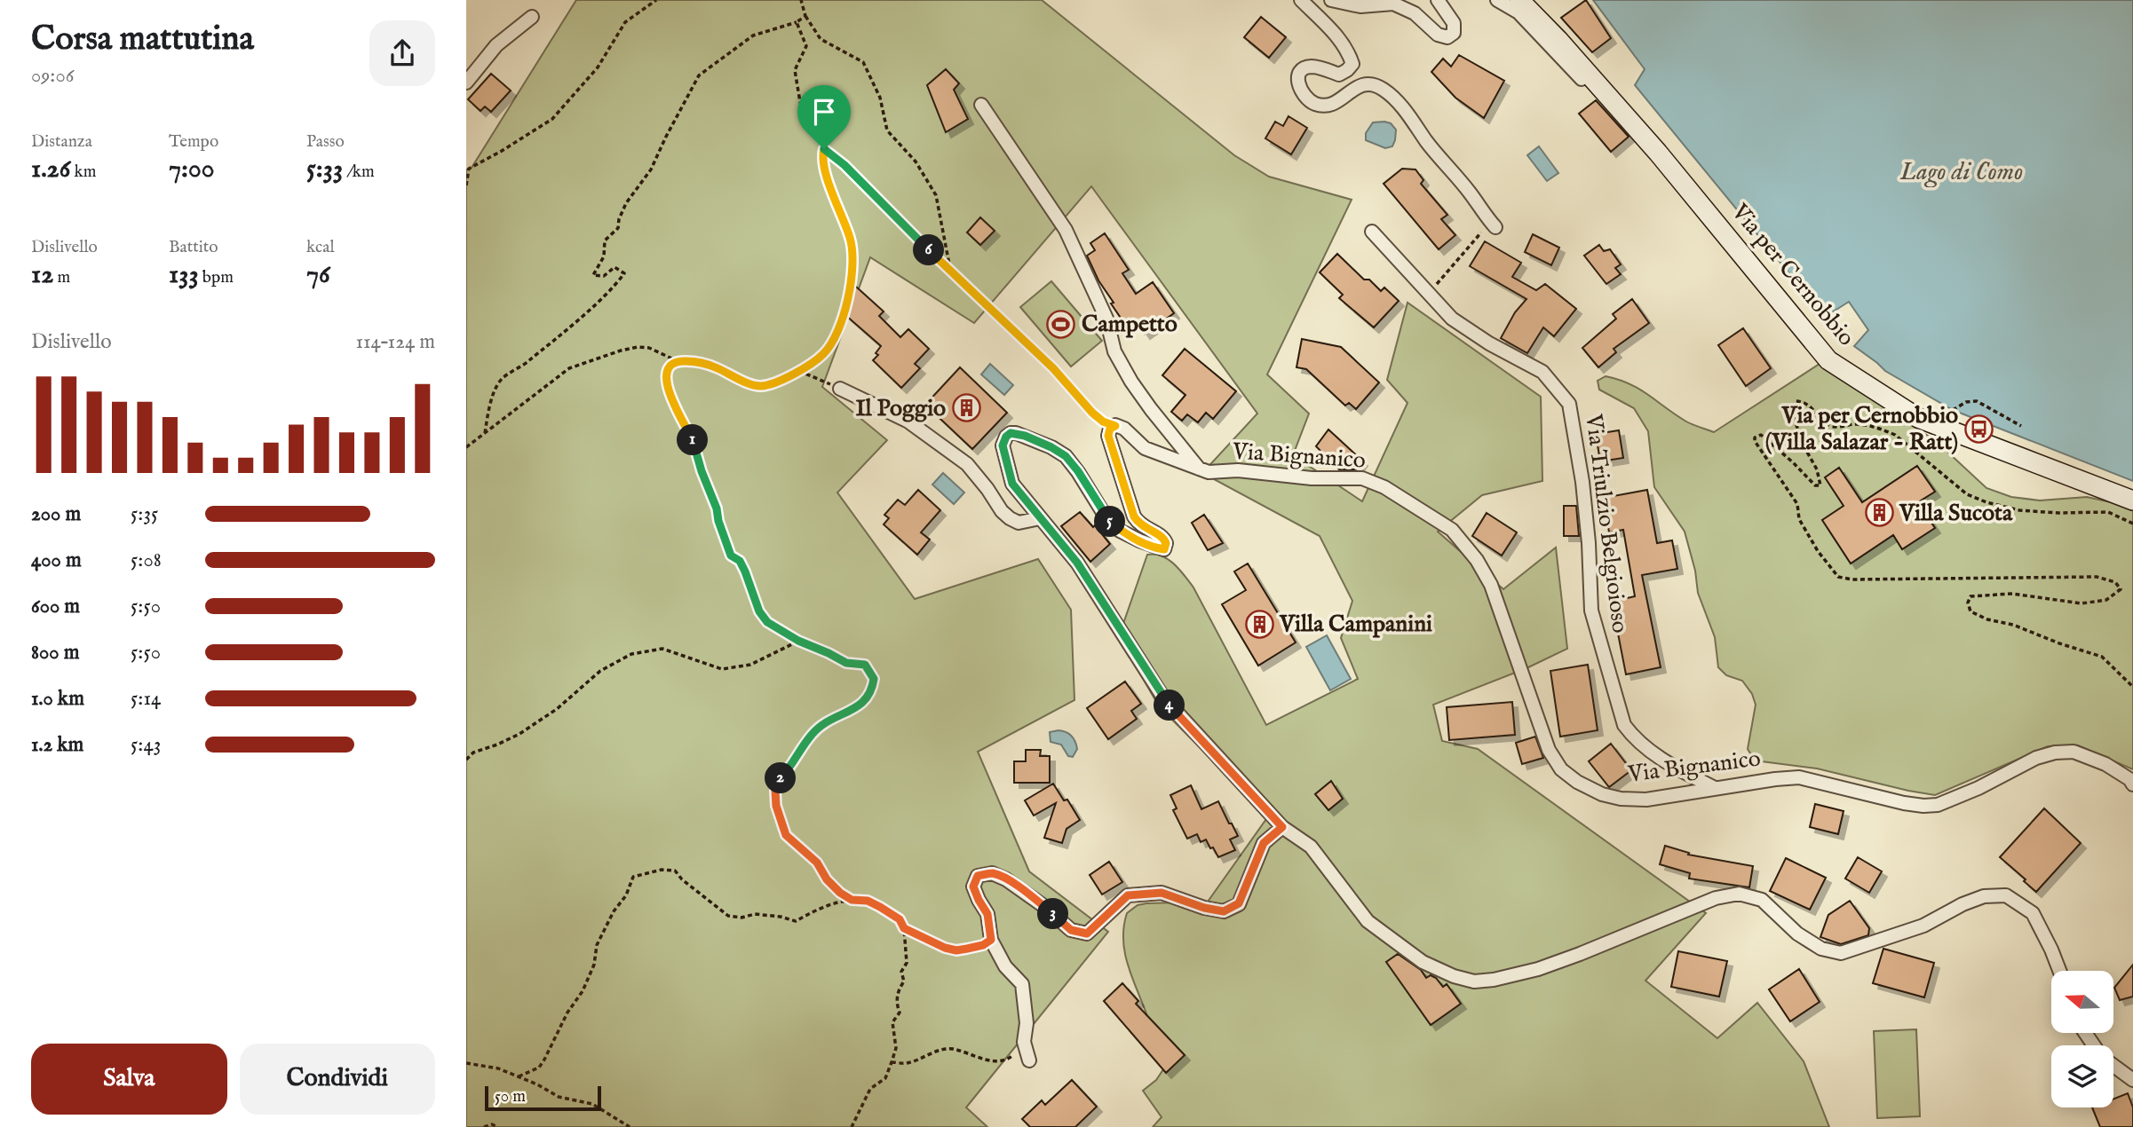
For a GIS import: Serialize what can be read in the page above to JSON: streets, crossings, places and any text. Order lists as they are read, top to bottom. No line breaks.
{"streets":{"main road":["Via per Cernobbio"],"street":["Via Bignanico","Via Triulzio Belgioioso"]},"crossings":[["Via Bignanico","Via Triulzio Belgioioso"]],"water":["Lago di Como"],"places":{"sports":["Campetto"],"building":["Il Poggio","Villa Sucota","Villa Campanini"],"bus stop":["Via per Cernobbio (Villa Salazar - Ratt)"]},"scale_bar":"50 m","north":"left","page":{"heading":["Corsa mattutina","09:06"],"stats":[["Distanza","1.26 km"],["Tempo","7:00"],["Passo","5:33 /km"],["Dislivello","12 m"],["Battito","133 bpm"],["kcal","76"]],"pins":["6","1","5","4","2","3"],"chart":["Dislivello","114–124 m"],"list":[{"name":"200 m","note":"5:35"},{"name":"400 m","note":"5:08"},{"name":"600 m","note":"5:50"},{"name":"800 m","note":"5:50"},{"name":"1.0 km","note":"5:14"},{"name":"1.2 km","note":"5:43"}],"buttons":["Salva","Condividi"],"scale":"50 m"}}
